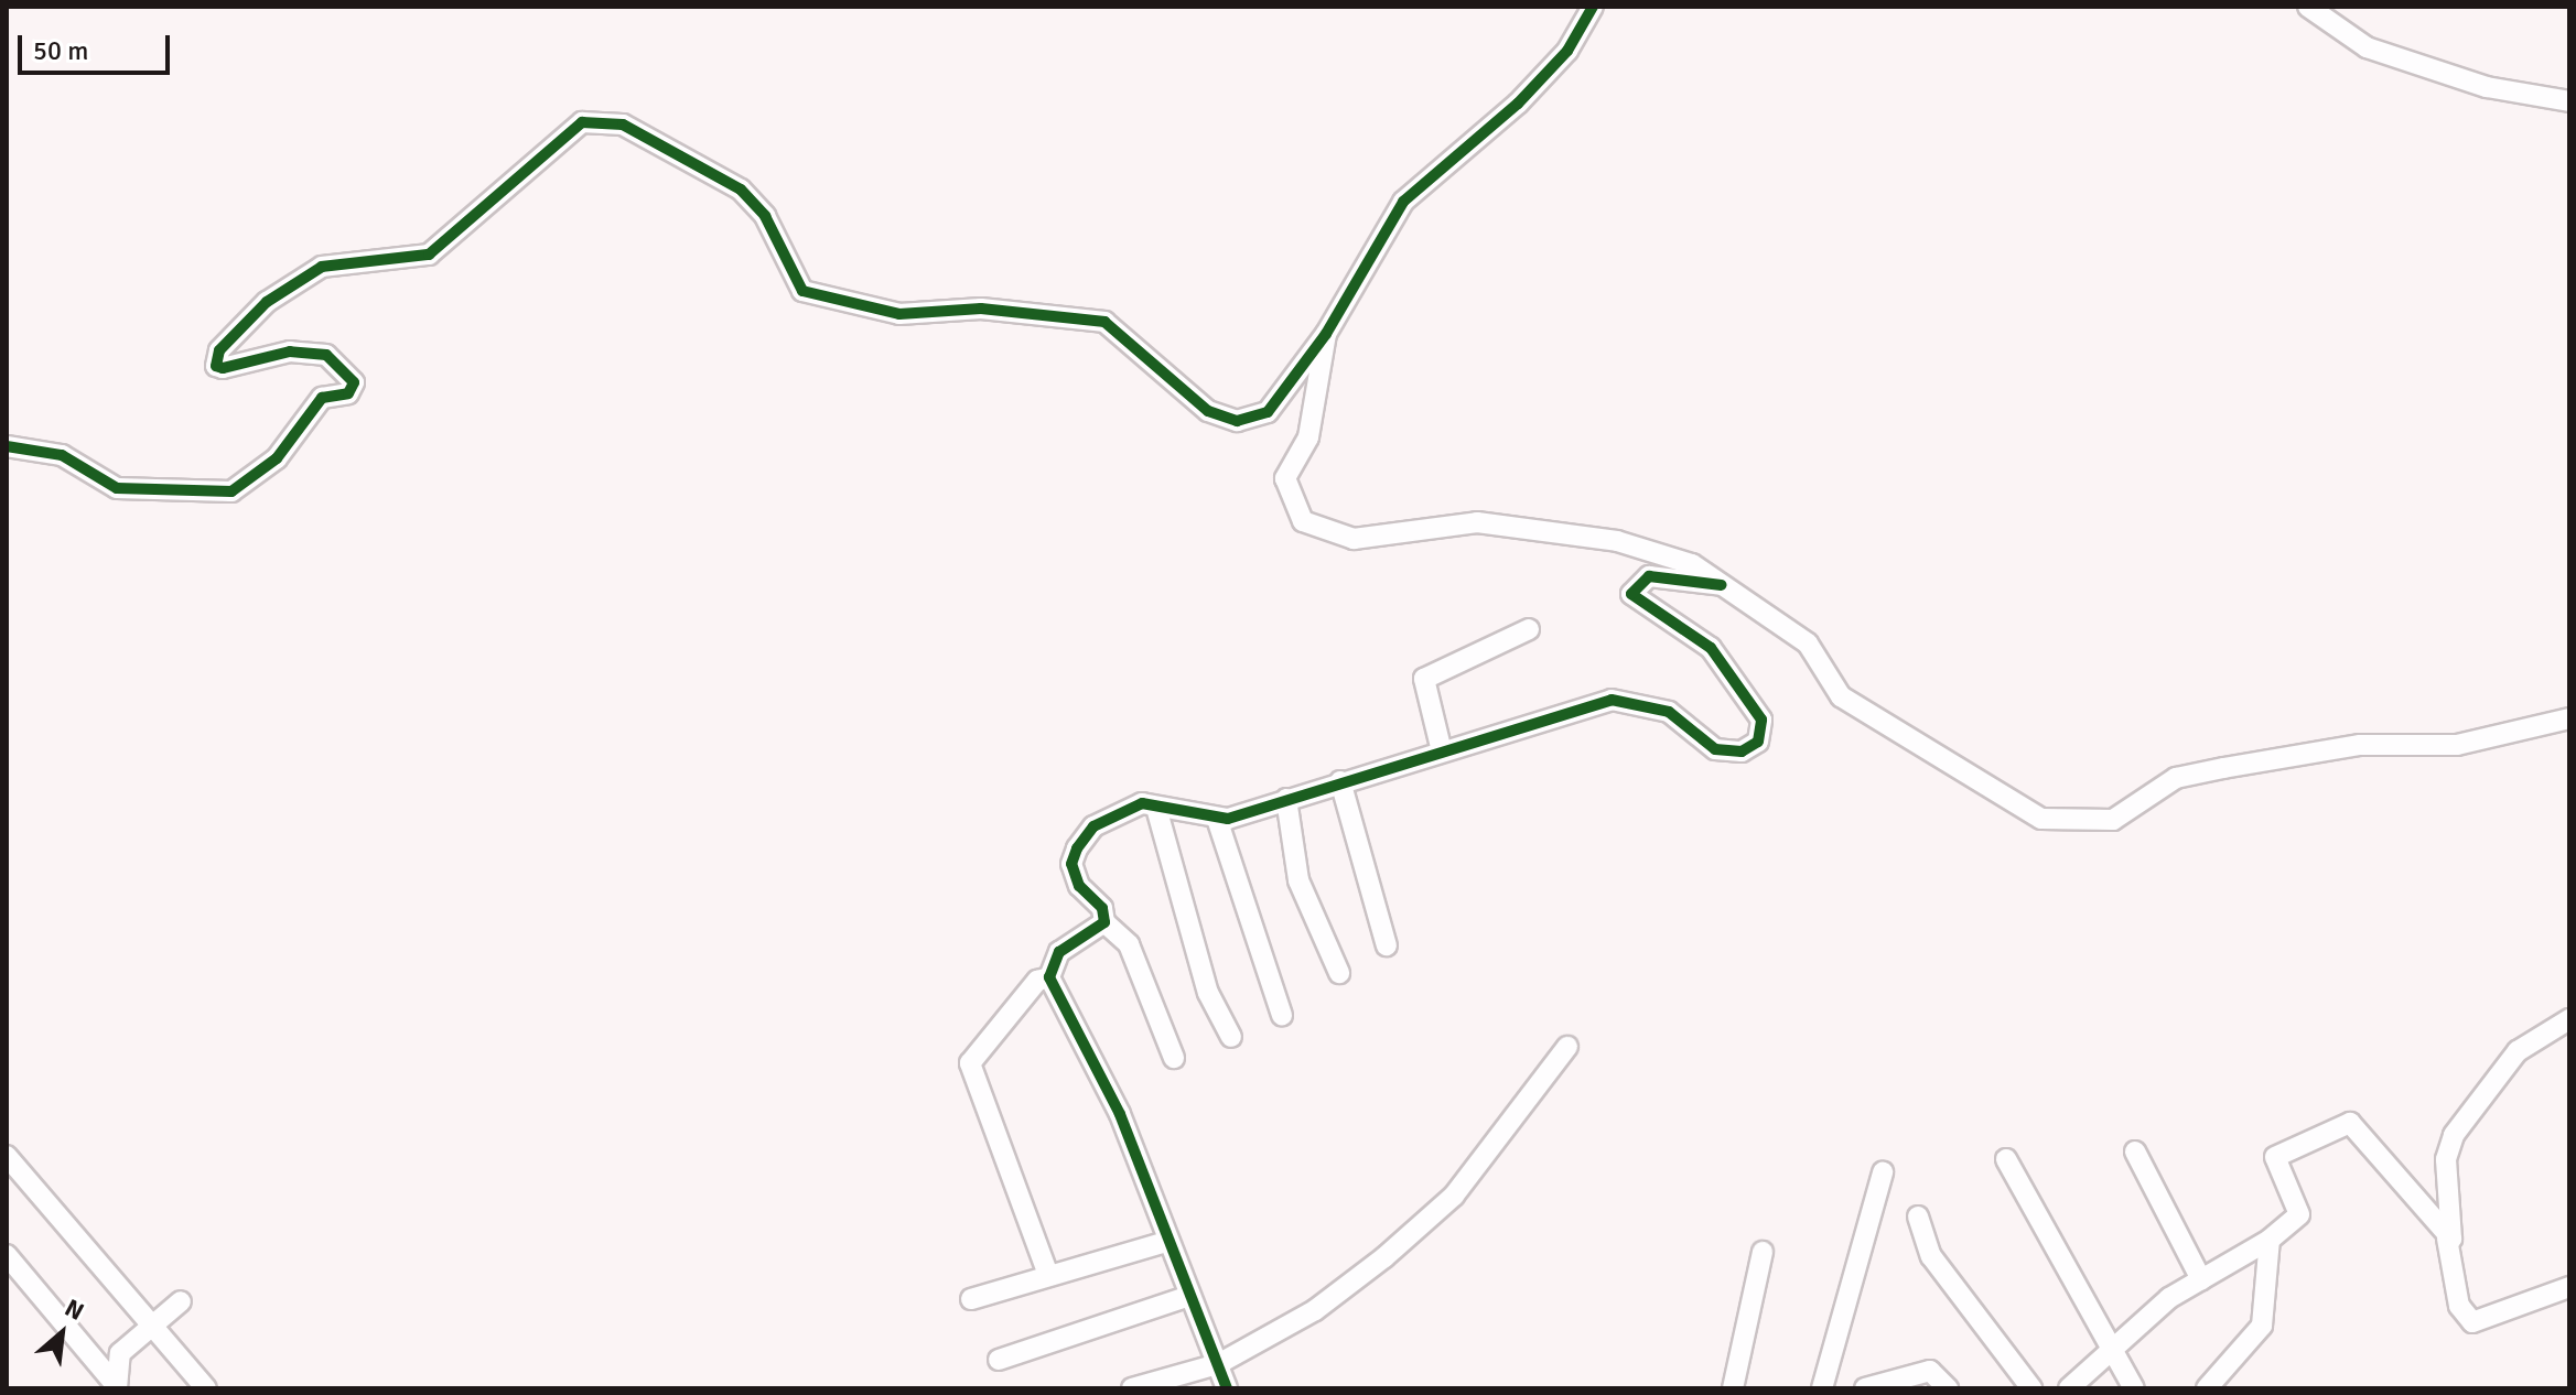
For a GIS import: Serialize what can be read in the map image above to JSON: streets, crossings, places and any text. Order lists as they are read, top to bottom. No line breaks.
{"scale_bar":"50 m","north":"top right"}
